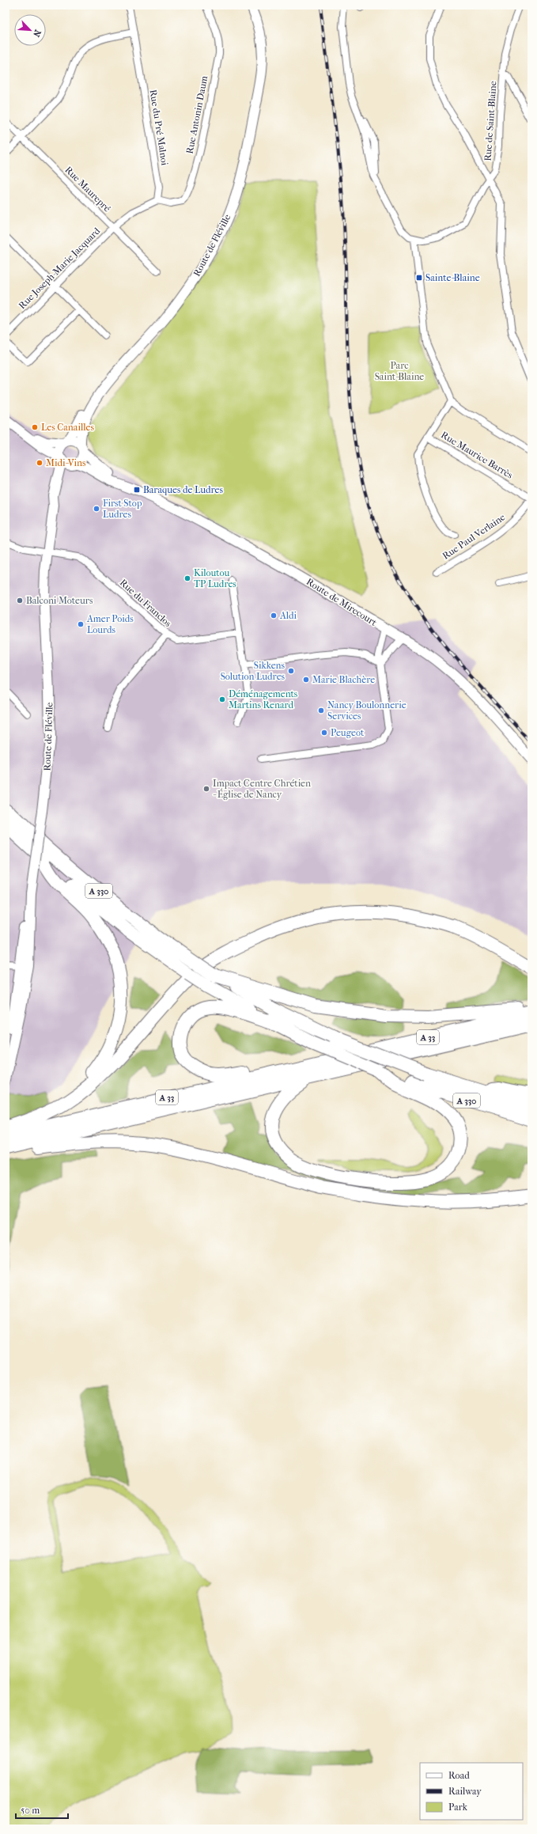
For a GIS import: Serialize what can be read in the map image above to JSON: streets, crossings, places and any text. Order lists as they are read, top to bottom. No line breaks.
{"streets":{"highway":["A 330","A 33"],"street":["Rue Antonin Daum","Rue de Saint-Blaine","Rue du Pré Malnoi","Rue Maurepré","Route de Fléville","Rue Joseph-Marie Jacquard","Rue Maurice Barrès","Rue Paul Verlaine","Route de Mirecourt","Rue du Franclos"]},"crossings":[["Rue Antonin Daum","Rue du Pré Malnoi"],["Rue Maurepré","Rue Joseph-Marie Jacquard"],["Route de Fléville","Route de Mirecourt"],["Route de Fléville","Rue du Franclos"],["Rue Maurice Barrès","Rue Paul Verlaine"]],"parks":["Parc Saint-Blaine"],"places":{"transit":["Sainte-Blaine","Baraques de Ludres"],"other":["Les Canailles","Midi-Vins","First Stop Ludres","Kiloutou TP Ludres","Balconi Moteurs","Aldi","Amer Poids Lourds","Sikkens Solution Ludres","Marie Blachère","Déménagements Martins Renard","Nancy Boulonnerie Services","Peugeot","Impact Centre Chrétien - Église de Nancy"]},"legend":["Road","Railway","Park"],"scale_bar":"50 m","north":"bottom right"}
